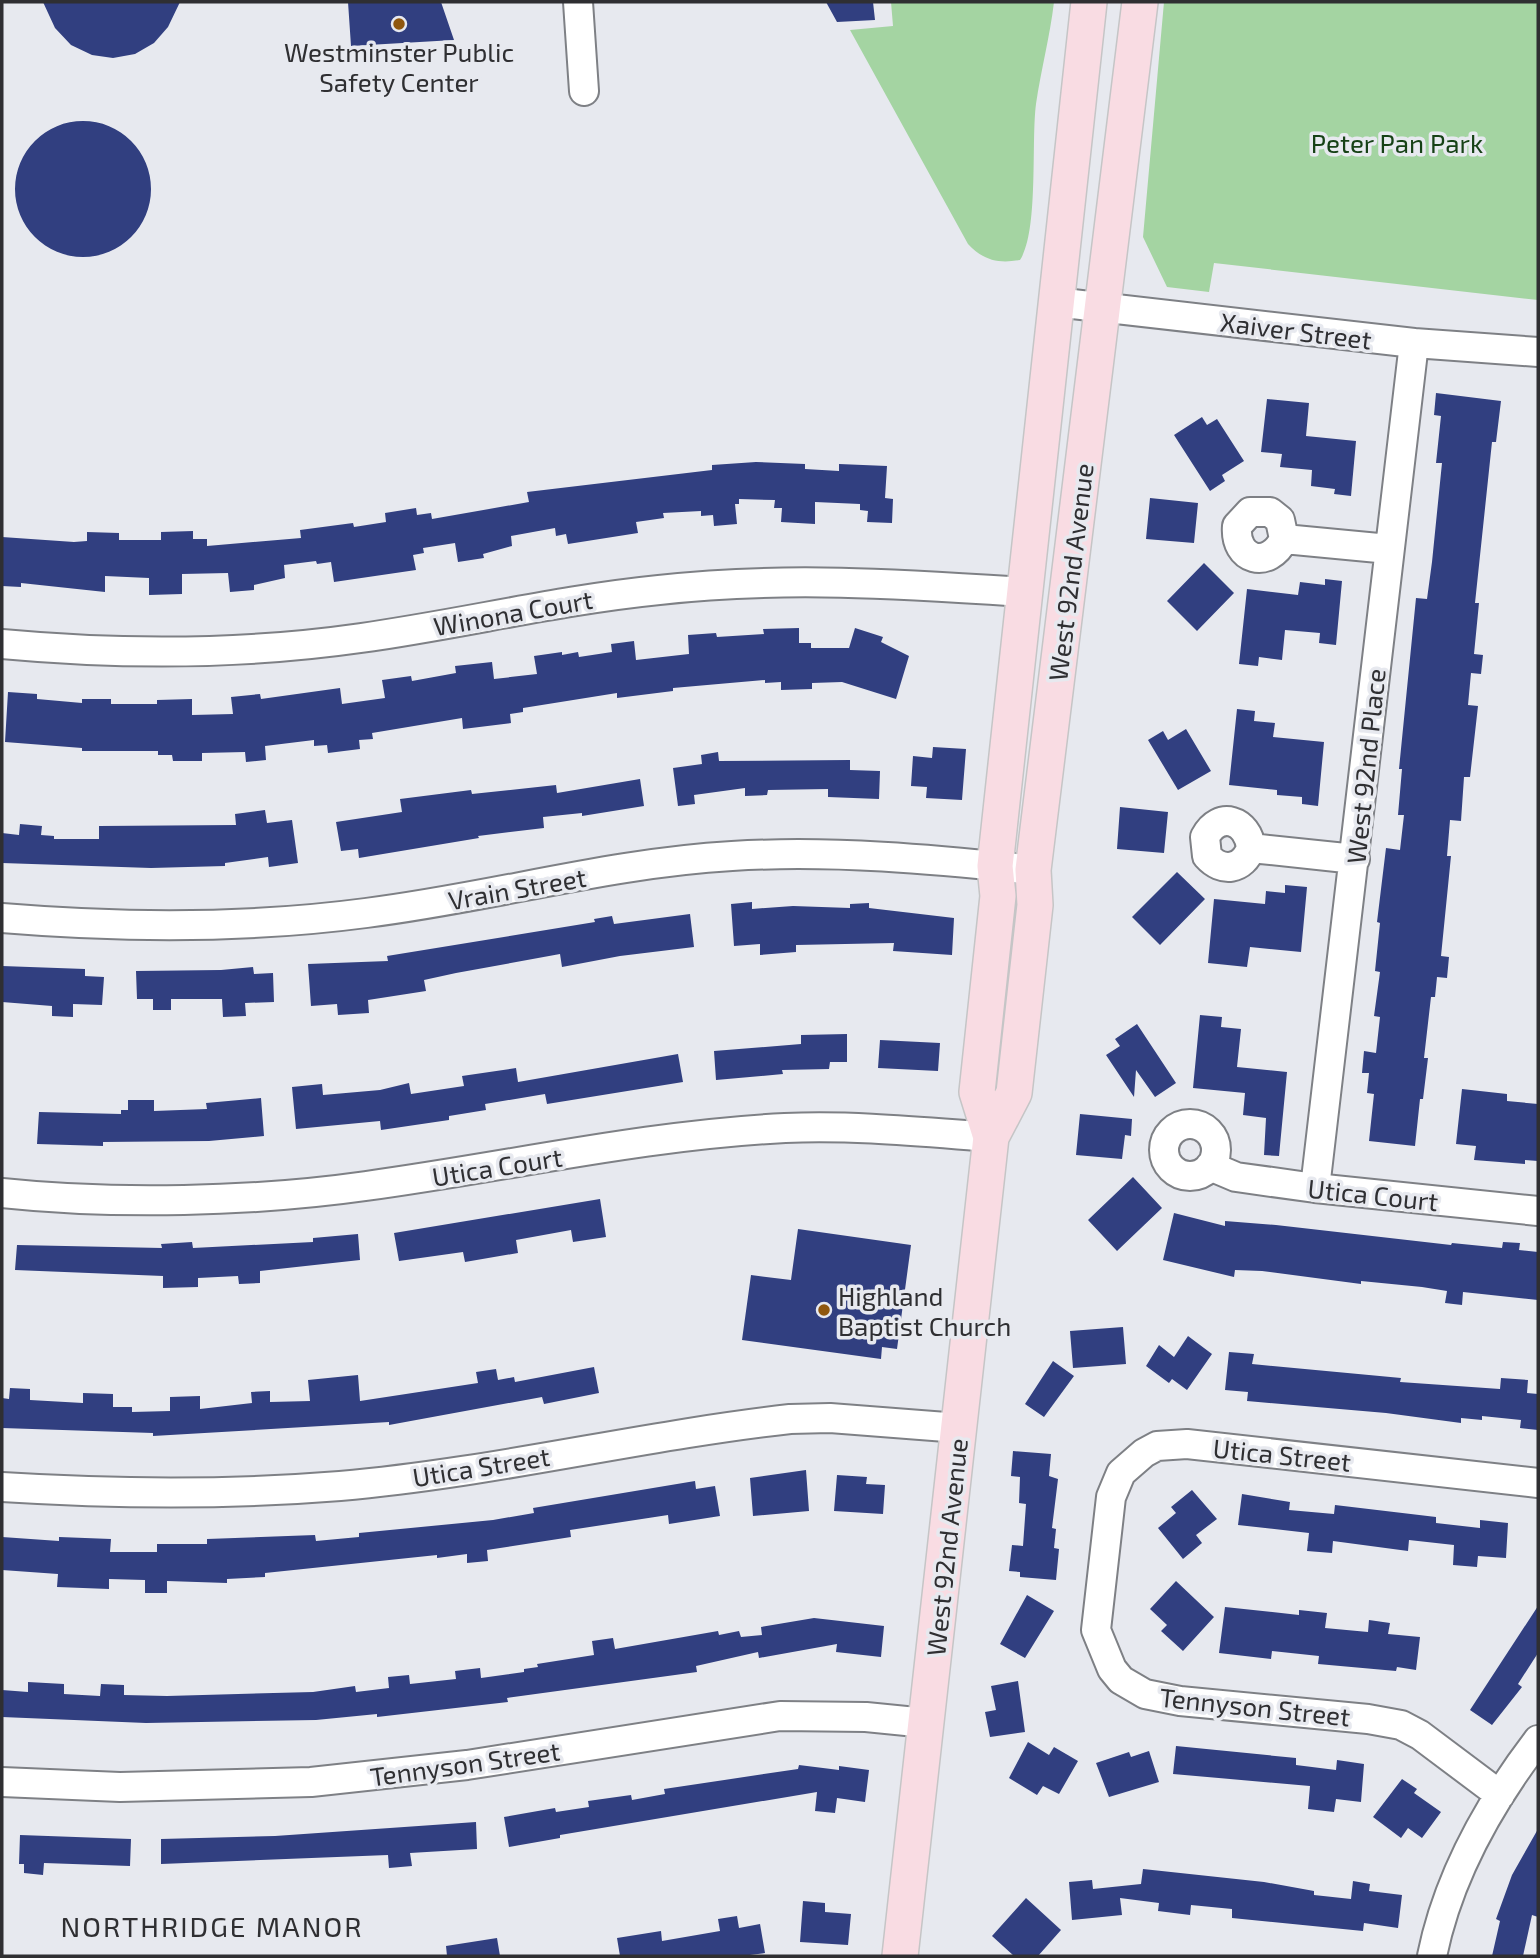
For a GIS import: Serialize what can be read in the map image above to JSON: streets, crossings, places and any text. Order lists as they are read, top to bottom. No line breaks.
{"streets":{"main road":["West 92nd Avenue"],"street":["Xaiver Street","Winona Court","West 92nd Place","Vrain Street","Utica Court","Utica Street","Tennyson Street"]},"crossings":[["Xaiver Street","West 92nd Avenue"],["Xaiver Street","West 92nd Place"],["West 92nd Avenue","Winona Court"],["West 92nd Avenue","Vrain Street"],["West 92nd Avenue","Utica Court"],["West 92nd Avenue","Utica Street"],["West 92nd Avenue","Tennyson Street"],["West 92nd Place","Utica Court"],["Utica Street","Tennyson Street"]],"districts":["NORTHRIDGE MANOR"],"parks":["Peter Pan Park"],"places":["Westminster Public Safety Center","Highland Baptist Church"]}
